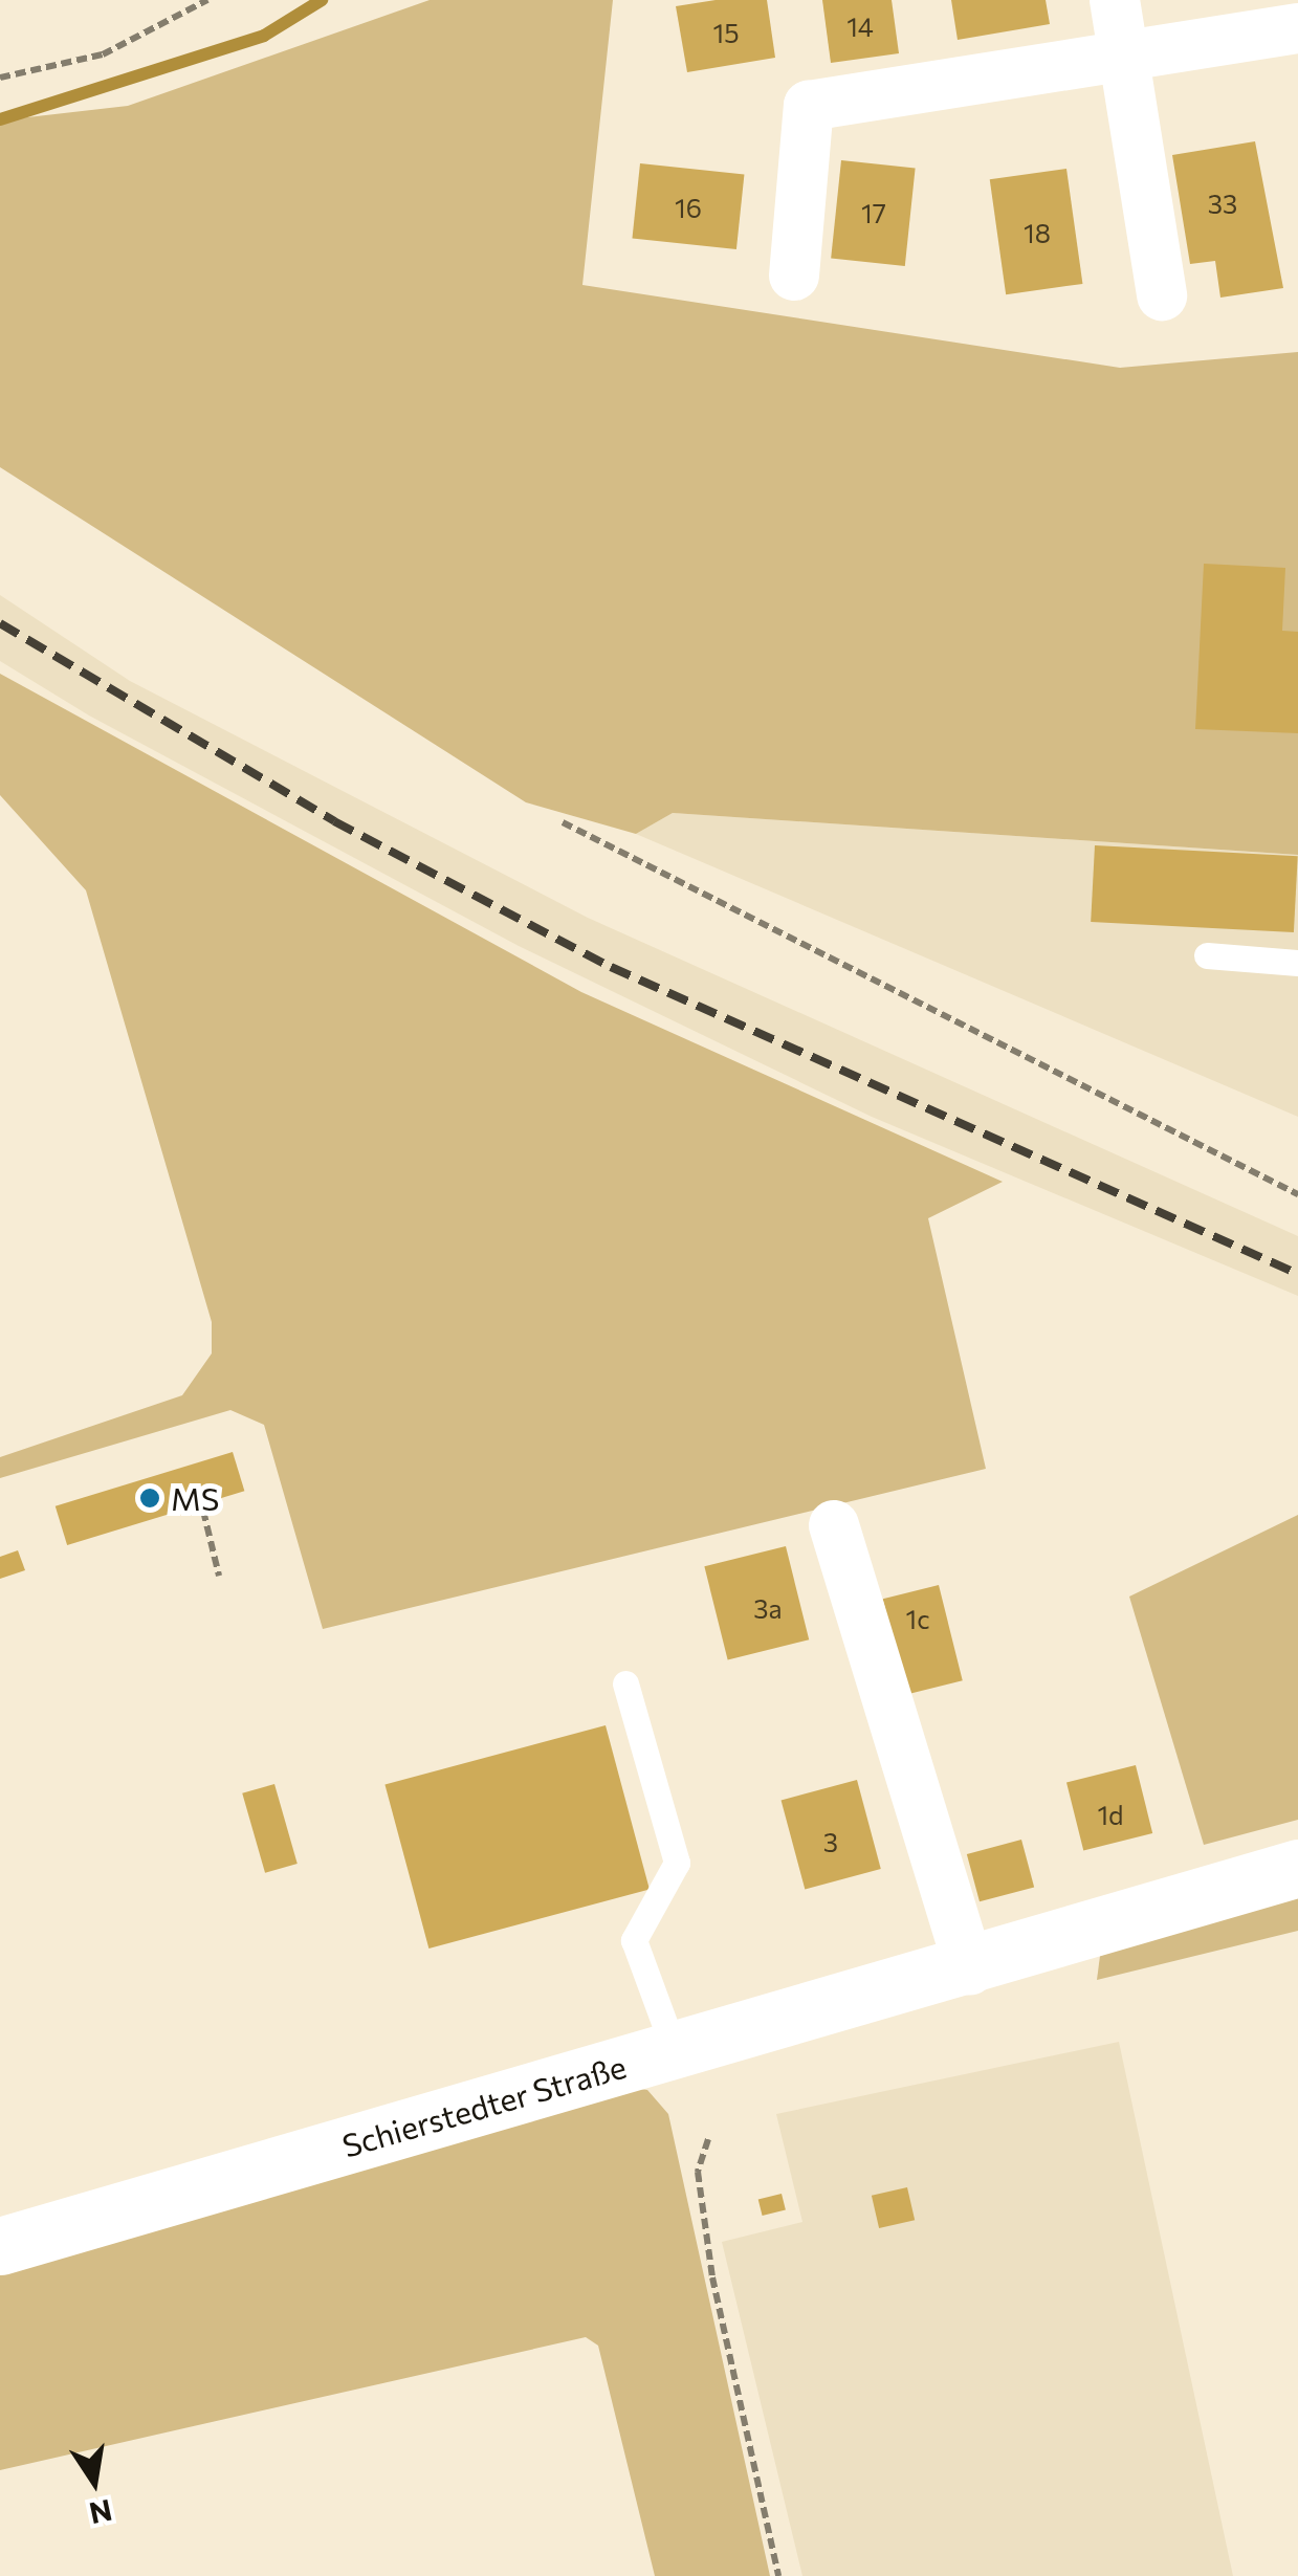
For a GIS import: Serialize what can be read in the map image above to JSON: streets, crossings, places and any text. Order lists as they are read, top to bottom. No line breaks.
{"streets":{"street":["Schierstedter Straße"]},"places":["MS"],"house_numbers":["14","15","33","16","17","18","3a","1c","1d","3"],"north":"bottom"}
